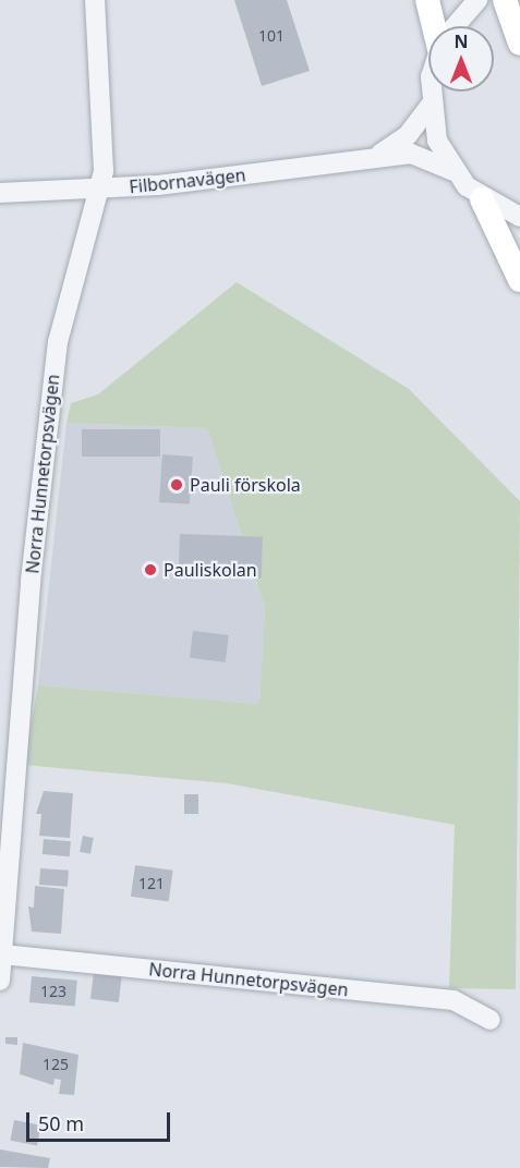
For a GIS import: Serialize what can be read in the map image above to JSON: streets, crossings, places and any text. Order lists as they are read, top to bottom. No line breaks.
{"streets":{"street":["Filbornavägen","Norra Hunnetorpsvägen"]},"crossings":[["Filbornavägen","Norra Hunnetorpsvägen"]],"places":["Pauli förskola","Pauliskolan"],"house_numbers":["101","121","123","125"],"scale_bar":"50 m","north":"top"}
